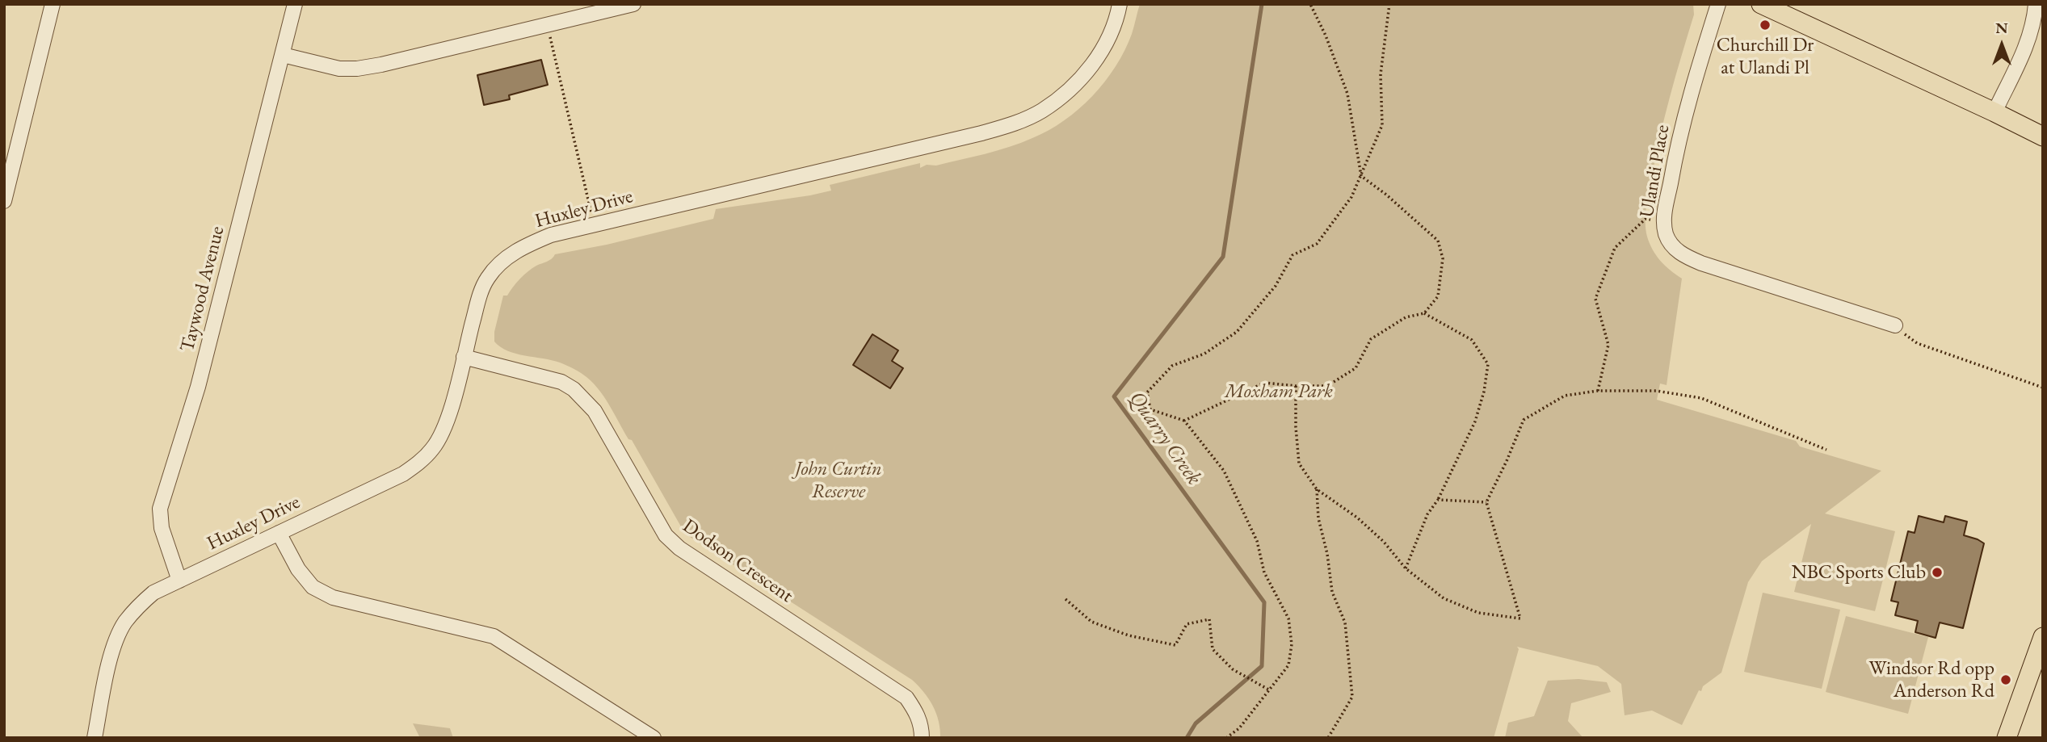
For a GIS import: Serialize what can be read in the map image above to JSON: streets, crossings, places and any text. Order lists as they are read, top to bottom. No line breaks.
{"streets":{"street":["Ulandi Place","Huxley Drive","Taywood Avenue","Dodson Crescent"]},"crossings":[["Huxley Drive","Taywood Avenue"],["Huxley Drive","Dodson Crescent"]],"water":["Quarry Creek"],"parks":["Moxham Park","John Curtin Reserve"],"places":["Churchill Dr at Ulandi Pl","NBC Sports Club","Windsor Rd opp Anderson Rd"],"north":"top"}
